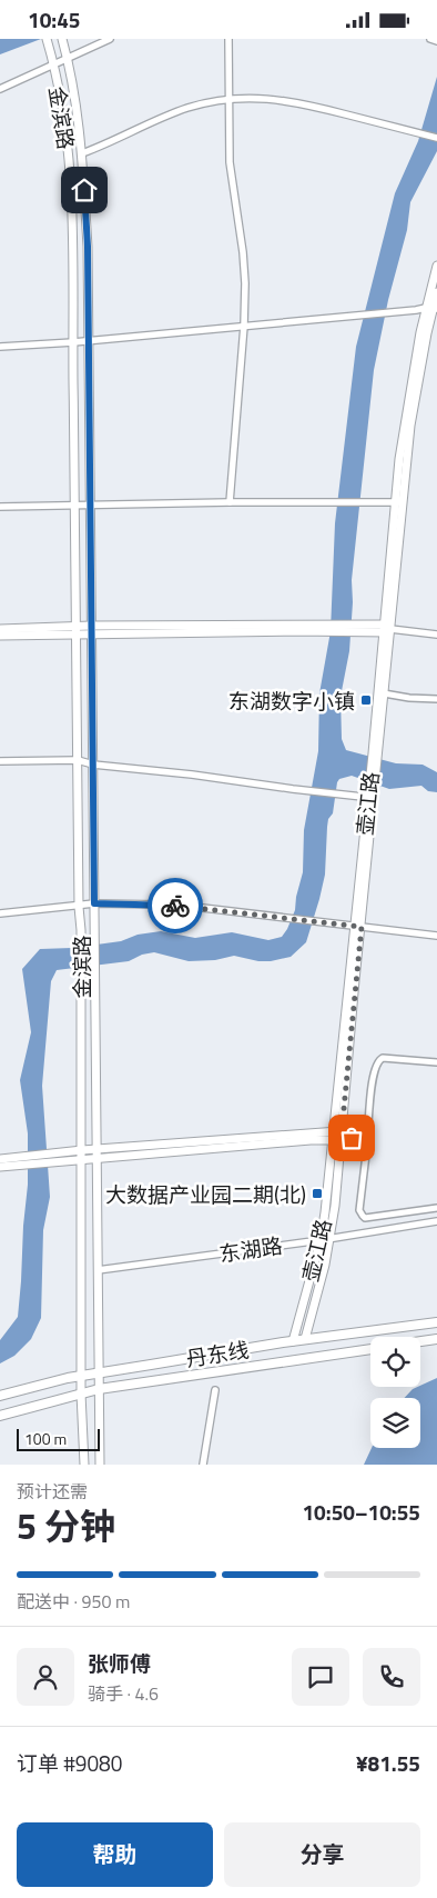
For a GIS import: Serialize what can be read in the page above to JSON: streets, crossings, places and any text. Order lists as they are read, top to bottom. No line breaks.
{"streets":{"highway":["丹东线"],"main road":["金滨路","壶江路"],"street":["东湖路"]},"crossings":[["金滨路","东湖路"],["金滨路","丹东线"],["壶江路","东湖路"],["壶江路","丹东线"]],"places":{"transit":["东湖数字小镇","大数据产业园二期(北)"]},"scale_bar":"100 m","page":{"status":"10:45","scale":"100 m","heading":["5 分钟","预计还需","10:50–10:55"],"panel":["张师傅","骑手 · 4.6","订单 #9080","¥81.55"],"bar":"配送中 · 950 m","buttons":["帮助","分享"]}}
